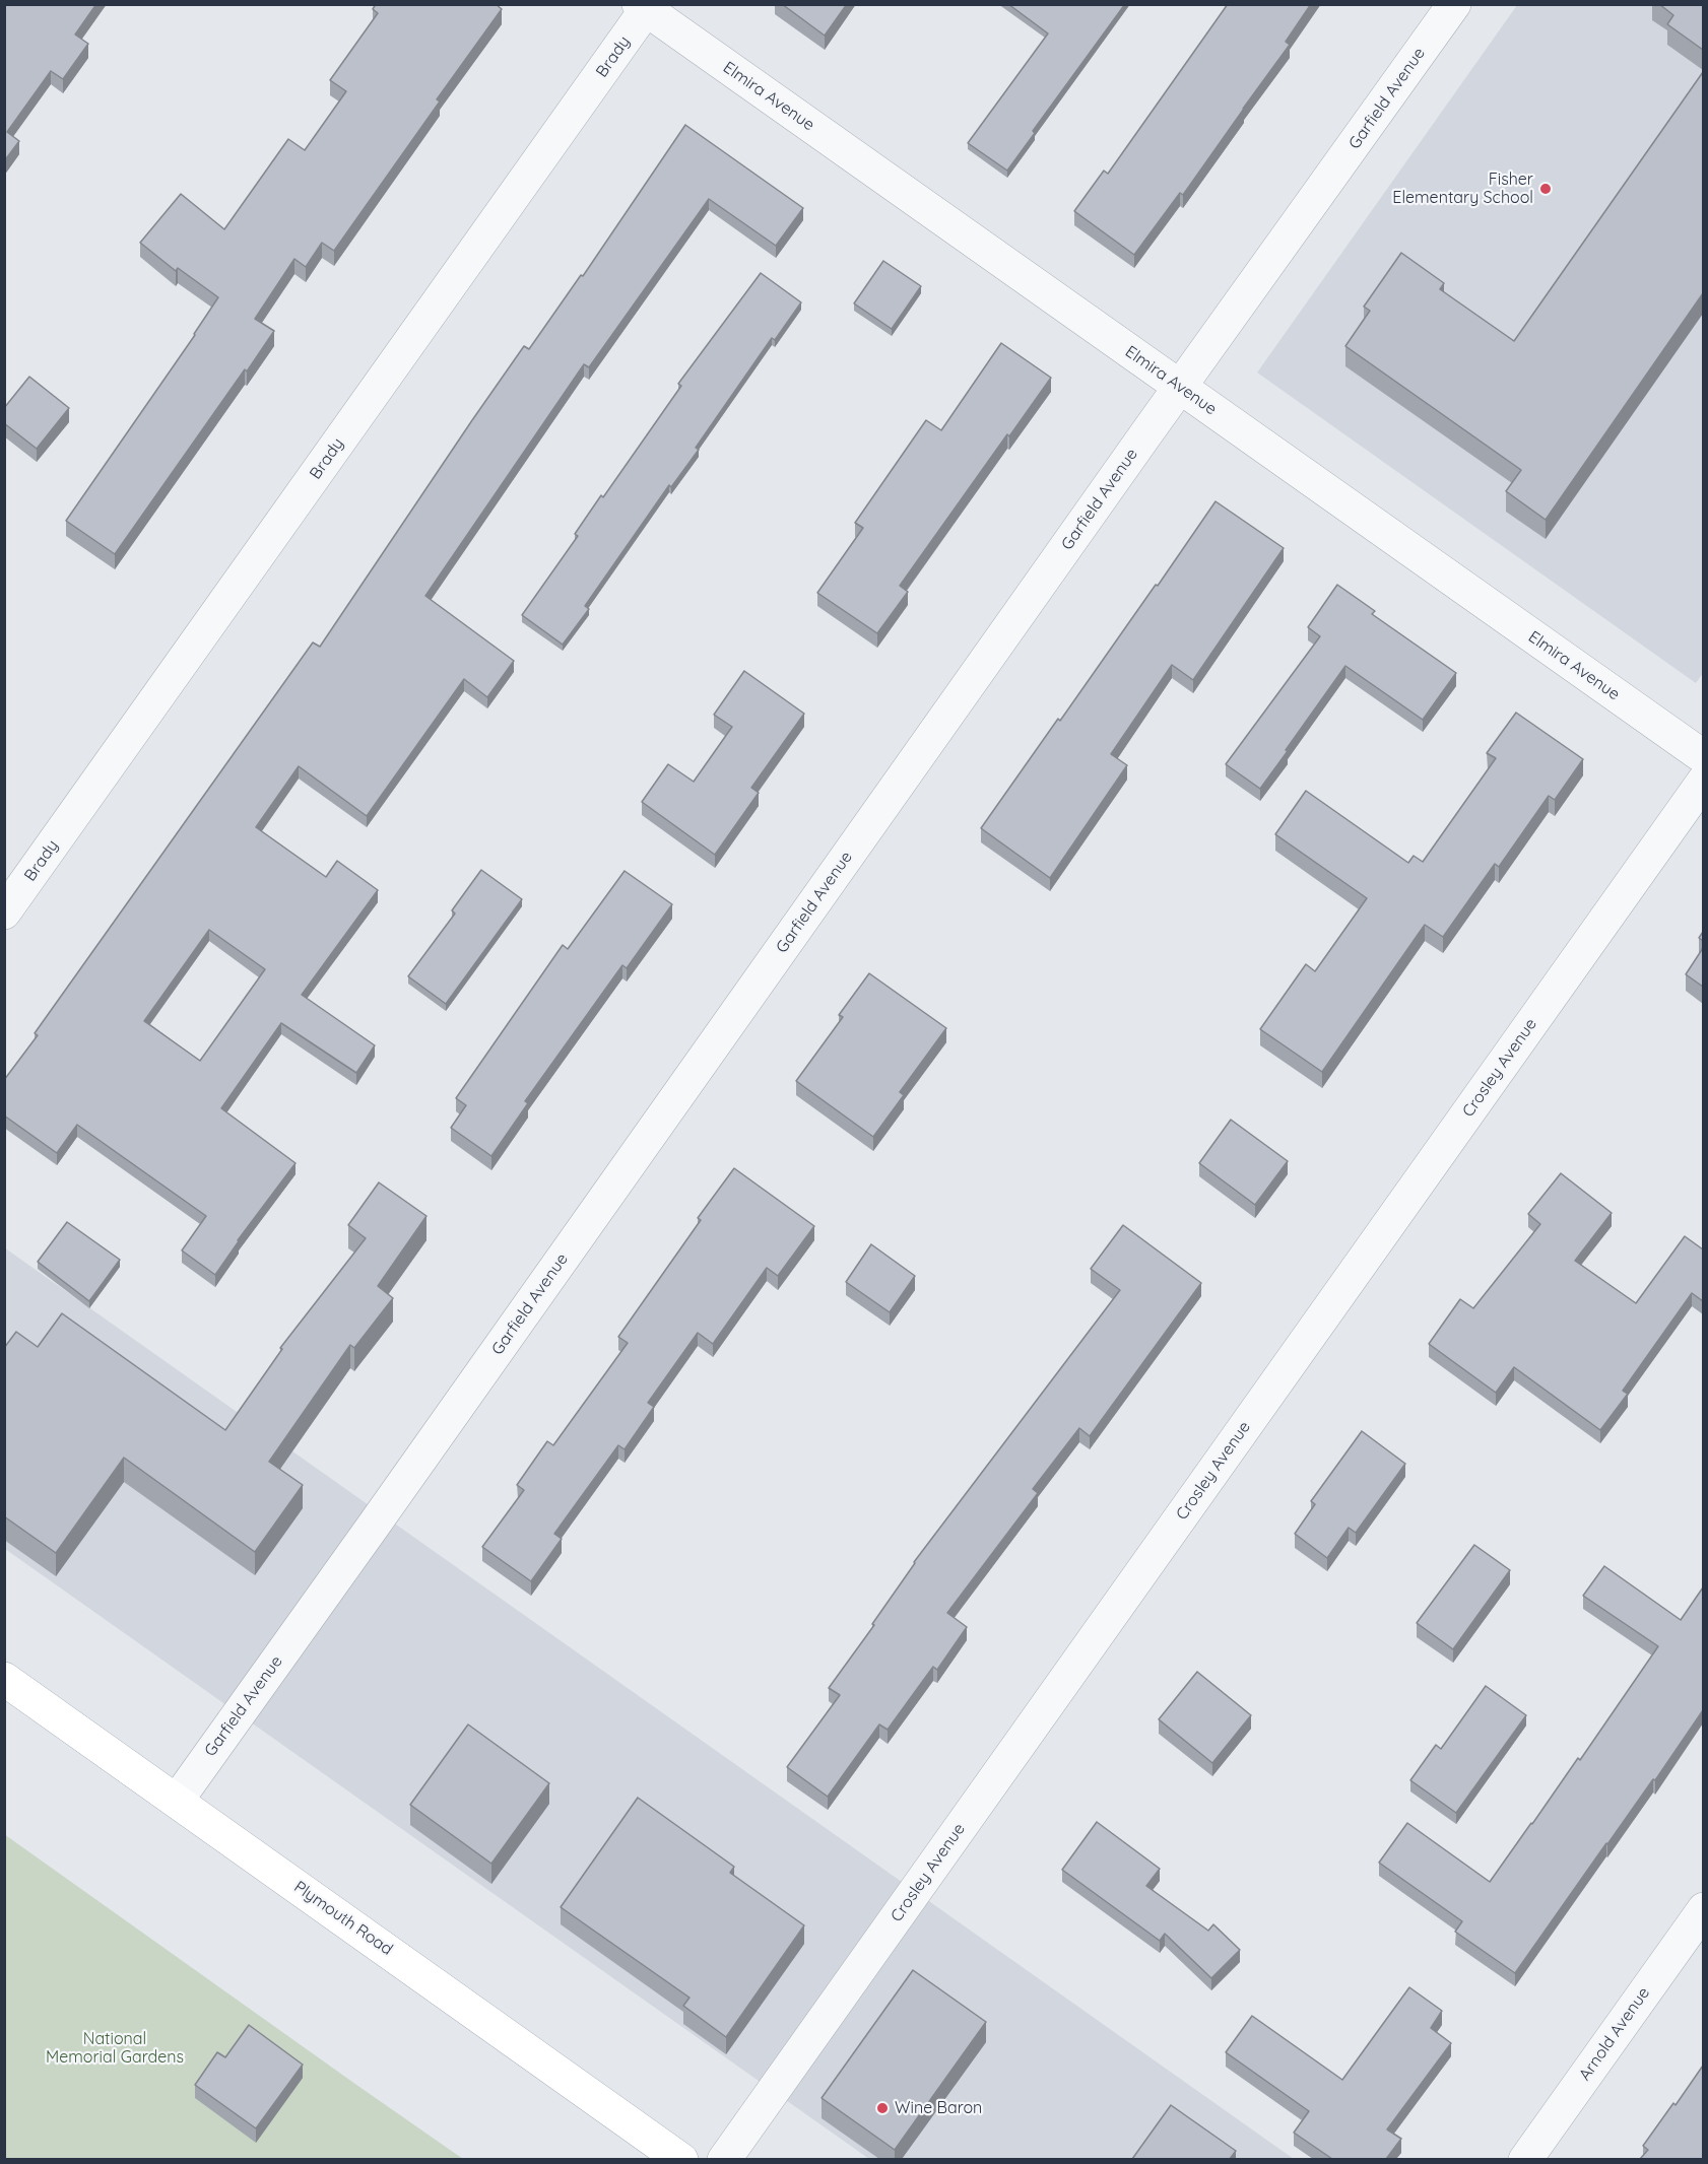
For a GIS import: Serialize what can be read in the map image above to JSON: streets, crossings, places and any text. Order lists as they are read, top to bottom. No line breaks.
{"streets":{"main road":["Plymouth Road"],"street":["Brady","Elmira Avenue","Garfield Avenue","Crosley Avenue","Arnold Avenue"]},"crossings":[["Brady","Elmira Avenue"],["Elmira Avenue","Garfield Avenue"],["Garfield Avenue","Plymouth Road"]],"parks":["National Memorial Gardens"],"places":["Fisher Elementary School","Wine Baron"]}
